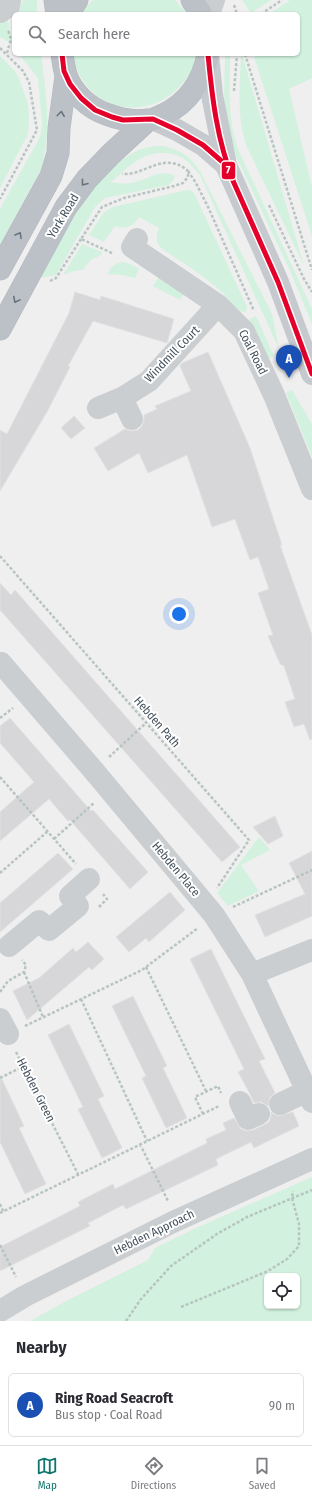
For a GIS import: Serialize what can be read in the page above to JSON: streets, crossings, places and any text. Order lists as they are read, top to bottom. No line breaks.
{"streets":{"highway":["York Road"],"street":["Coal Road","Windmill Court","Hebden Place","Hebden Approach"],"path":["Hebden Path","Hebden Green"]},"crossings":[["Coal Road","Windmill Court"],["Hebden Path","Hebden Place"]],"lines":["transit line 7"],"page":{"search":"Search here","pins":"A","heading":"Nearby","list":[{"mark":"A","name":"Ring Road Seacroft","note":"Bus stop · Coal Road","value":"90 m"}],"nav":["Map","Directions","Saved"]}}
